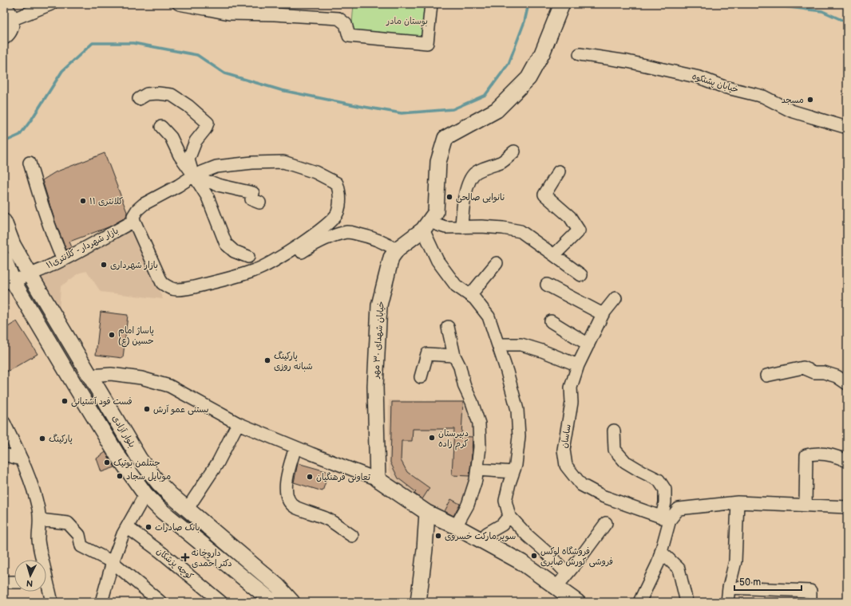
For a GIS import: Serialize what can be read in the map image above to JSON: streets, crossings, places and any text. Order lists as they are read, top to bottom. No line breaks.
{"streets":{"main road":["خیابان شهدای ۳۰ مهر","بلوار آزادی"],"street":["خیابان پشتکوه","بازار شهردار - کلانتری۱۱","ساسان","کوچه پزشکان"]},"crossings":[["بازار شهردار - کلانتری۱۱","بلوار آزادی"]],"parks":["بوستان مادر"],"places":{"other":["مسجد","نانوایی صالحی","کلانتری ۱۱","بازار شهرداری","پاساژ امام حسین (ع)","پارکینگ شبانه روزی","فست فود آشتیانی","بستنی عمو آرش","دبیرستان کرم زاده","پارکینگ","جنتلمن بوتیک","موبایل سجاد","تعاونی فرهنگیان","بانک صادرات","سوپر مارکت خسروی","فروشگاه لوکس فروشی کورش صابری"],"health":["داروخانه دکتر احمدی"]},"scale_bar":"50 m","north":"bottom"}
